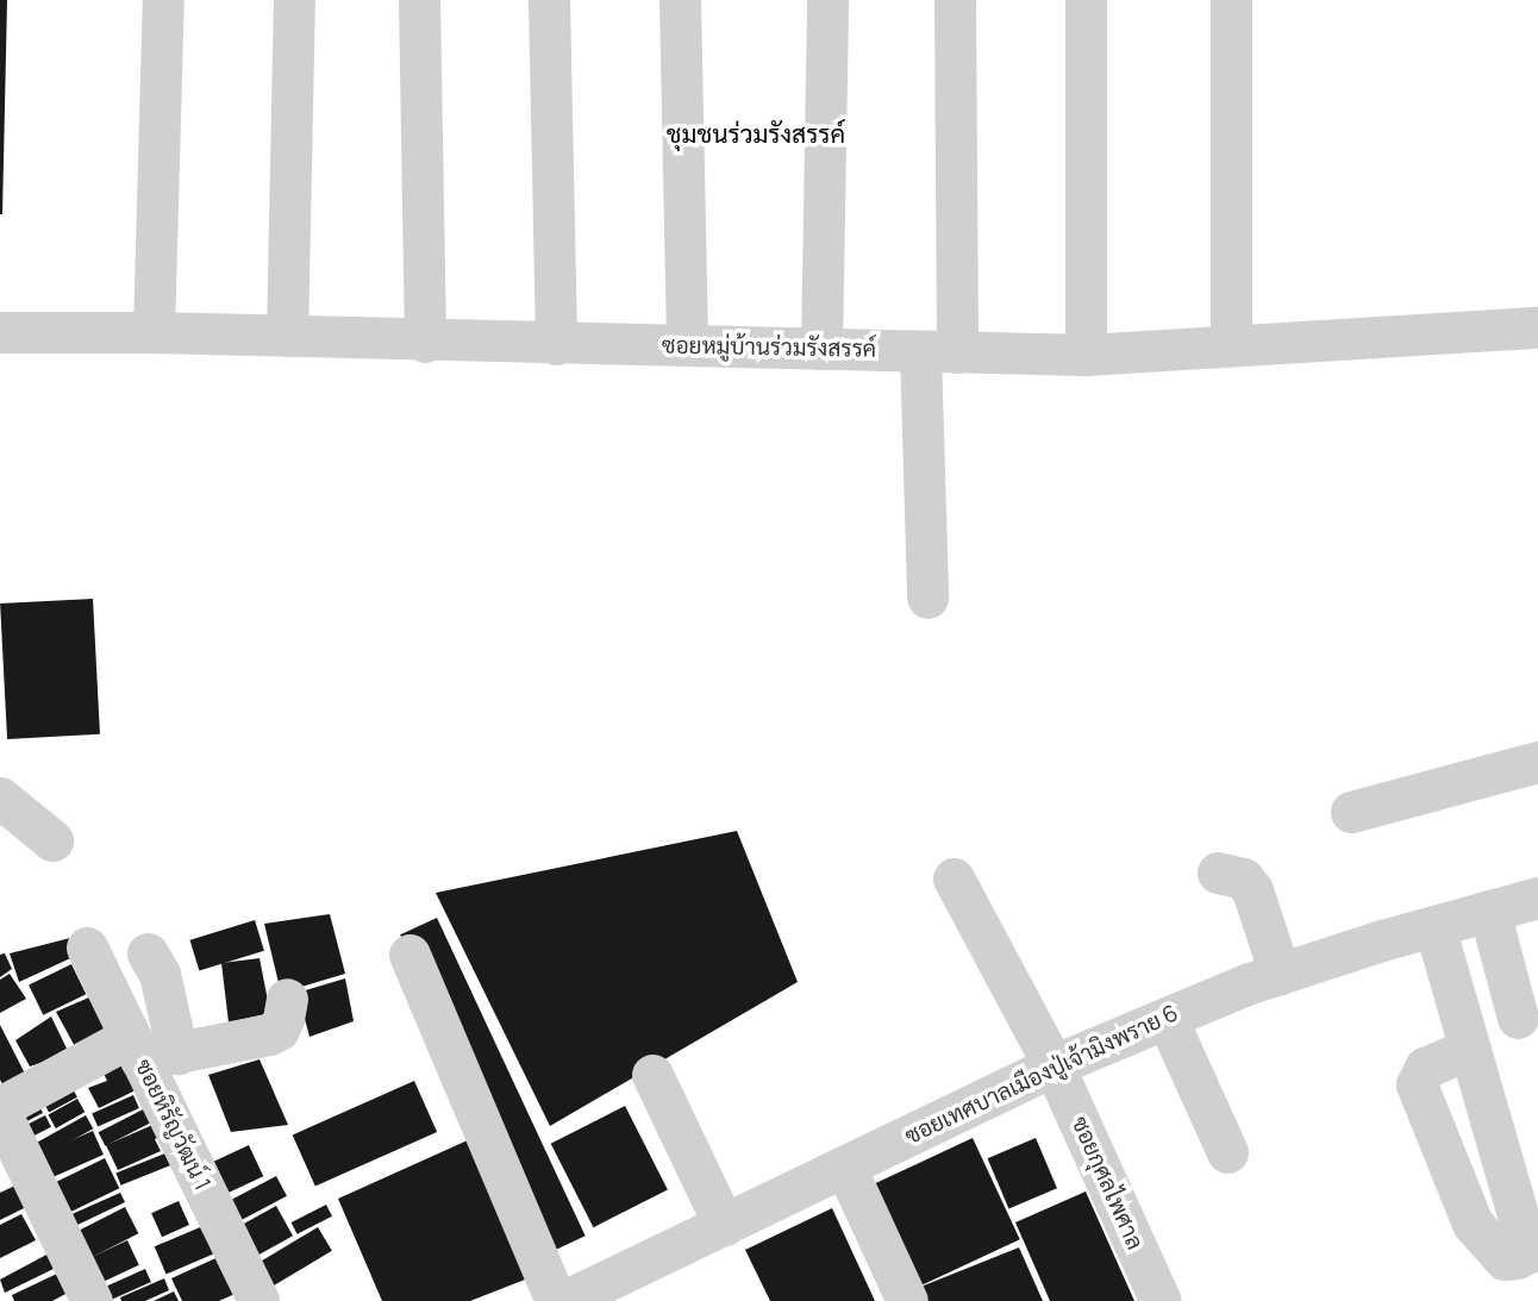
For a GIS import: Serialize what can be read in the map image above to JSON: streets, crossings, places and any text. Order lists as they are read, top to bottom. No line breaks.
{"streets":{"street":["ซอยหมู่บ้านร่วมรังสรรค์","ซอยเทศบาลเมืองปู่เจ้ามิงพราย 6","ซอยหิรัญวัฒน์ 1","ซอยกุศลไพศาล"]},"crossings":[["ซอยเทศบาลเมืองปู่เจ้ามิงพราย 6","ซอยกุศลไพศาล"]],"districts":["ชุมชนร่วมรังสรรค์"]}
